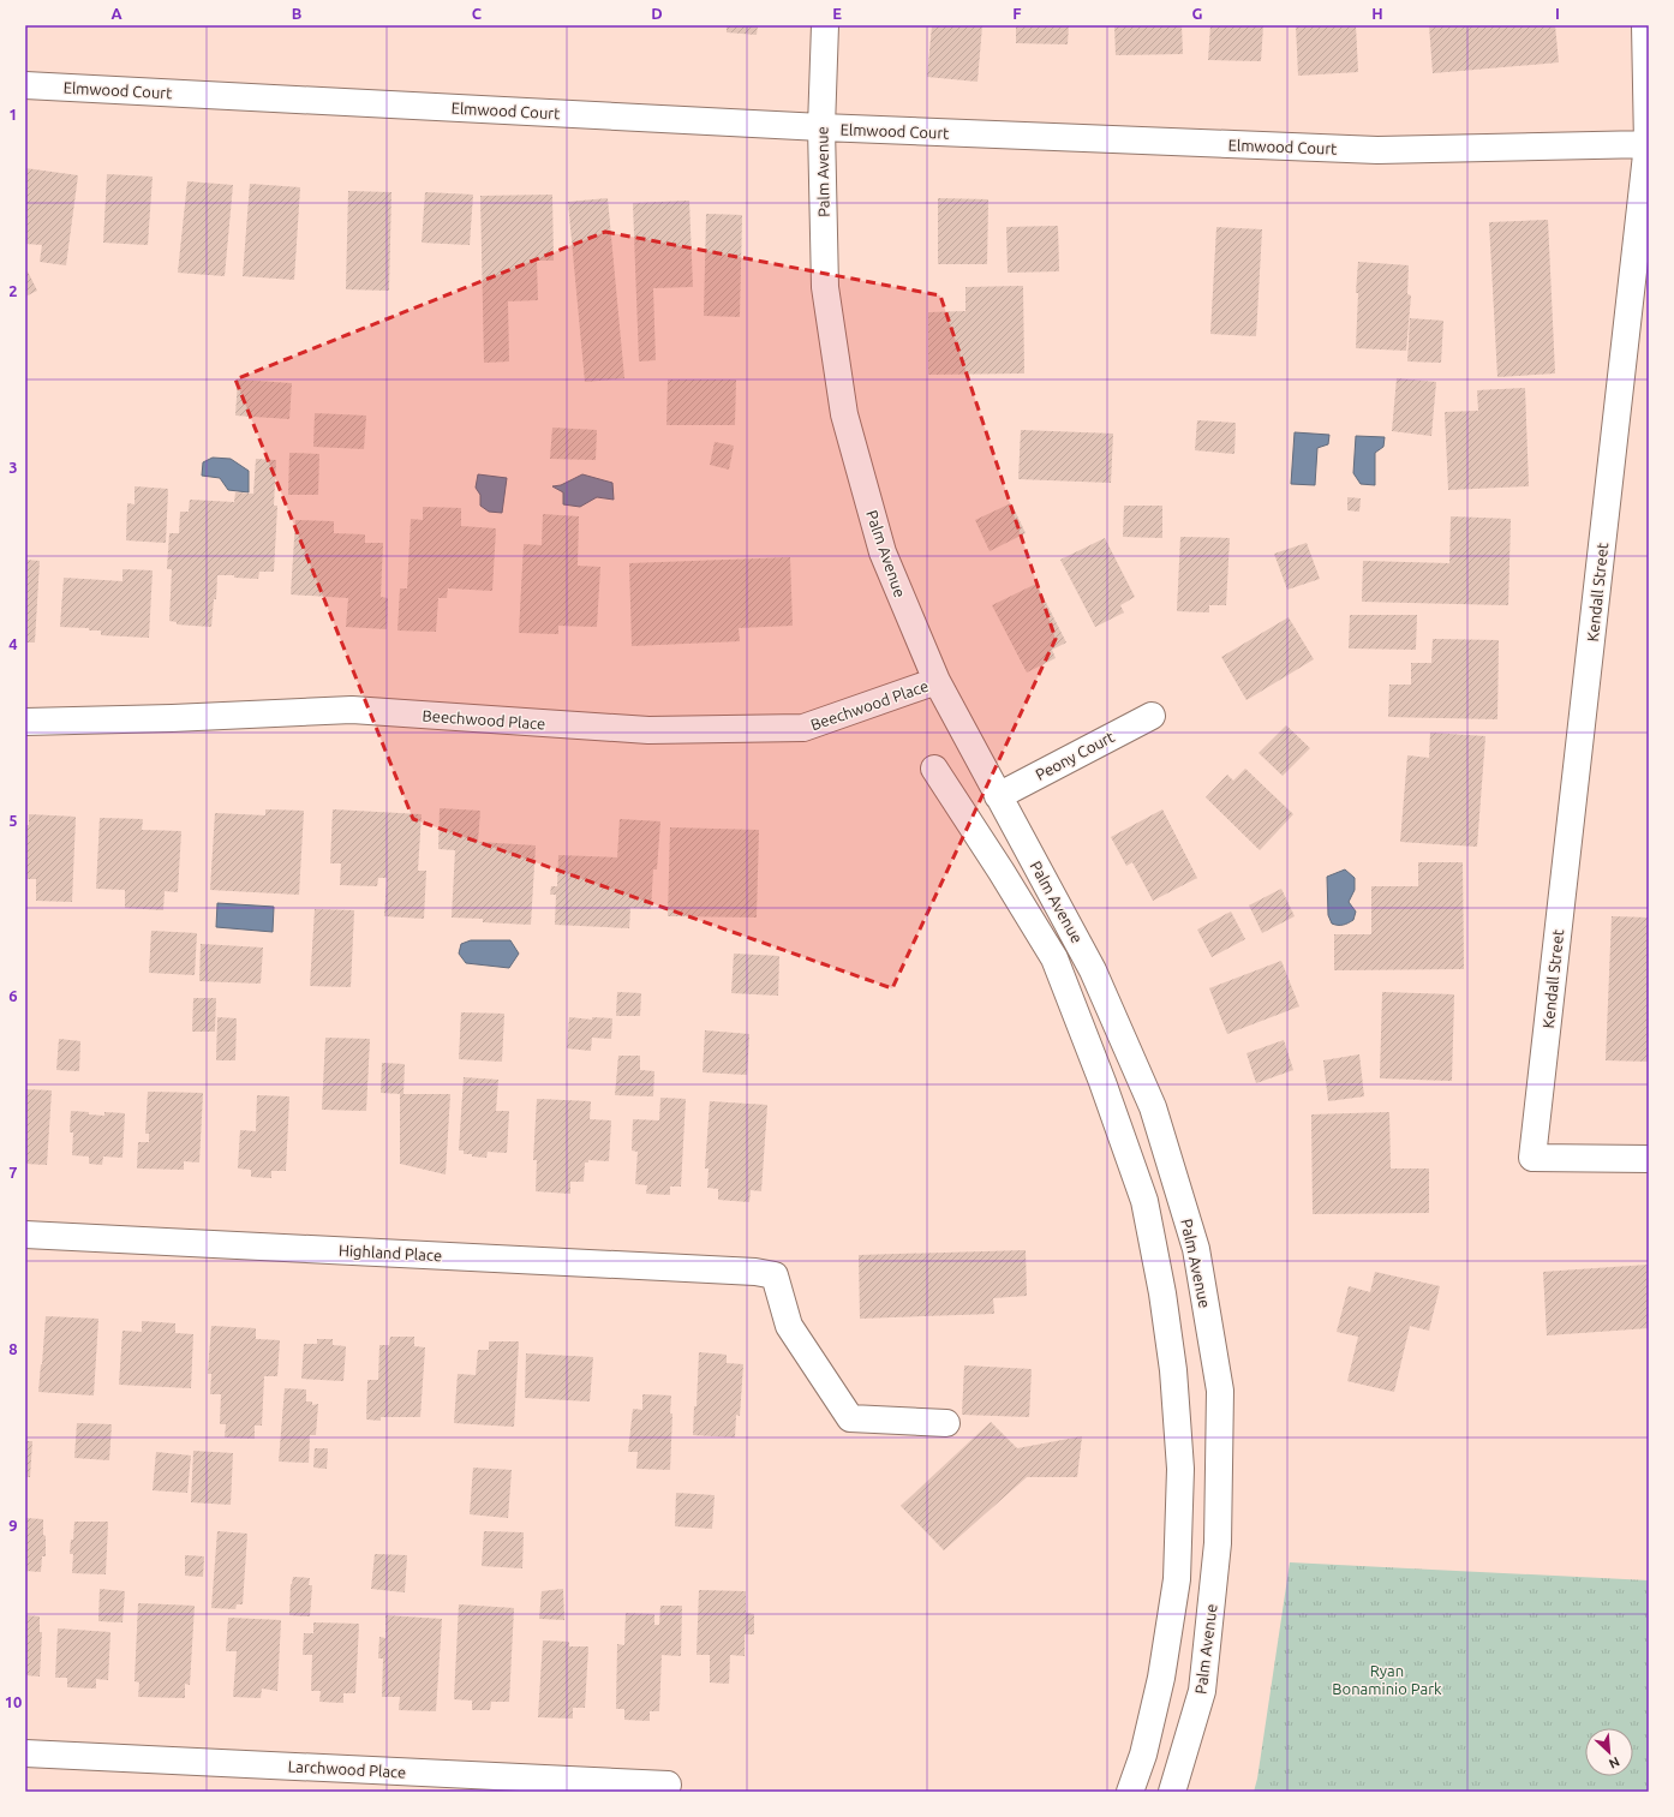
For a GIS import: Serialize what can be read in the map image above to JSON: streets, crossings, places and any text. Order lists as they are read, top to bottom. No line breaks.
{"streets":{"street":["Elmwood Court","Palm Avenue","Kendall Street","Beechwood Place","Peony Court","Highland Place","Larchwood Place"]},"crossings":[["Elmwood Court","Palm Avenue"],["Elmwood Court","Kendall Street"],["Palm Avenue","Beechwood Place"],["Palm Avenue","Peony Court"]],"parks":["Ryan Bonaminio Park"],"north":"bottom right","grid":{"columns":["A","B","C","D","E","F","G","H","I"],"rows":["1","2","3","4","5","6","7","8","9","10"]}}
